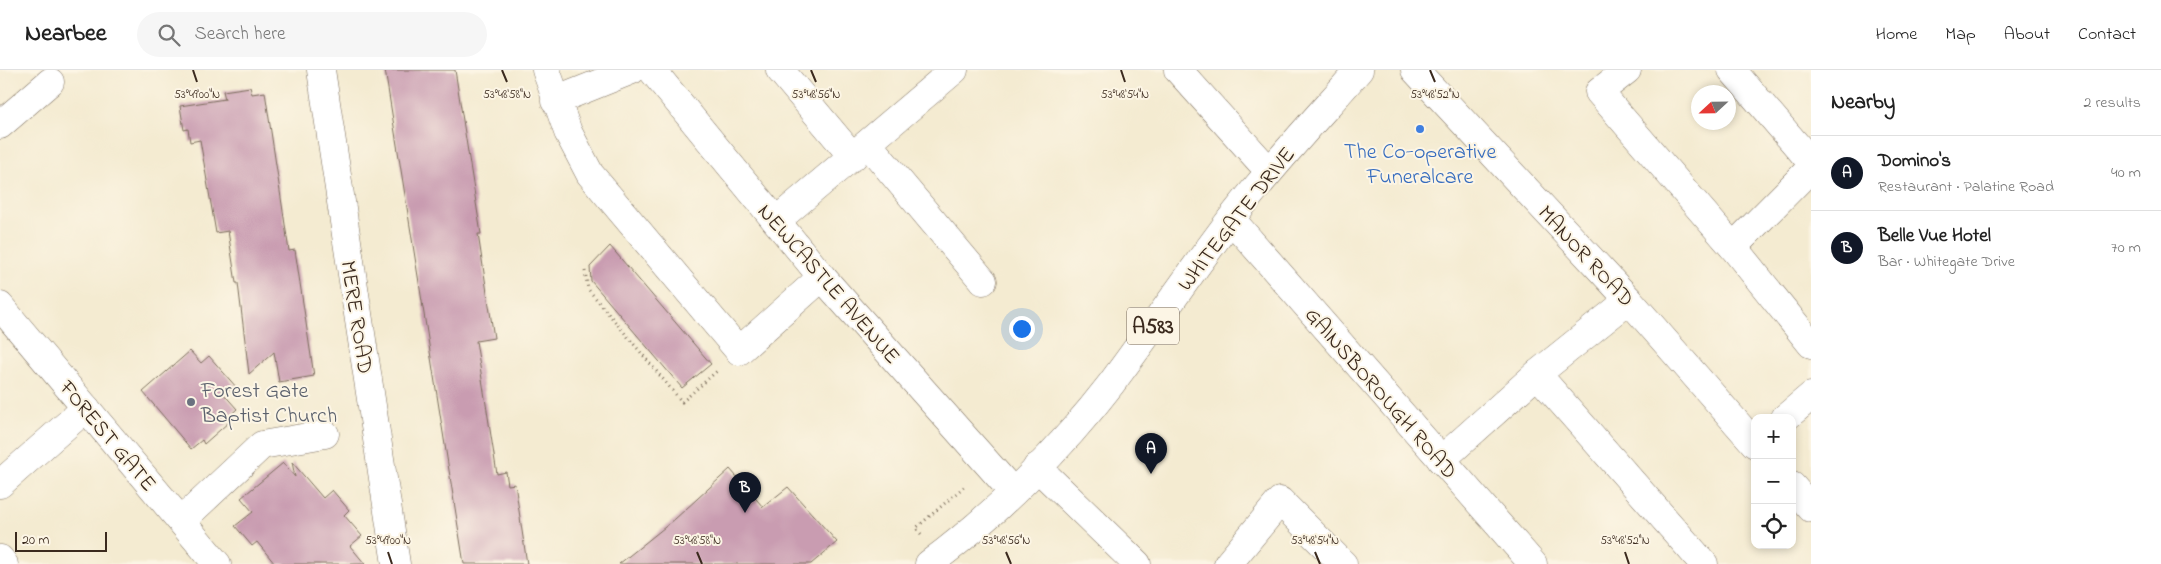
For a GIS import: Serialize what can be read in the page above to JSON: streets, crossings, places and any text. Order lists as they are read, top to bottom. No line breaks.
{"streets":{"street":["WHITEGATE DRIVE","MANOR ROAD","NEWCASTLE AVENUE","MERE ROAD","A583","GAINSBOROUGH ROAD","FOREST GATE"]},"crossings":[["WHITEGATE DRIVE","NEWCASTLE AVENUE"],["WHITEGATE DRIVE","GAINSBOROUGH ROAD"]],"places":["The Co-operative Funeralcare","Forest Gate Baptist Church"],"scale_bar":"20 m","north":"left","page":{"header":"Nearbee","search":"Search here","nav":["Home","Map","About","Contact"],"heading":["Nearby","2 results"],"list":[{"mark":"A","name":"Domino's","note":"Restaurant · Palatine Road","value":"40 m"},{"mark":"B","name":"Belle Vue Hotel","note":"Bar · Whitegate Drive","value":"70 m"}],"map_buttons":["+","−"],"pins":["A","B"],"scale":"20 m"},"coordinates":["53°48'54\"N","53°48'52\"N","53°49'00\"N","53°48'58\"N","53°48'56\"N"]}
